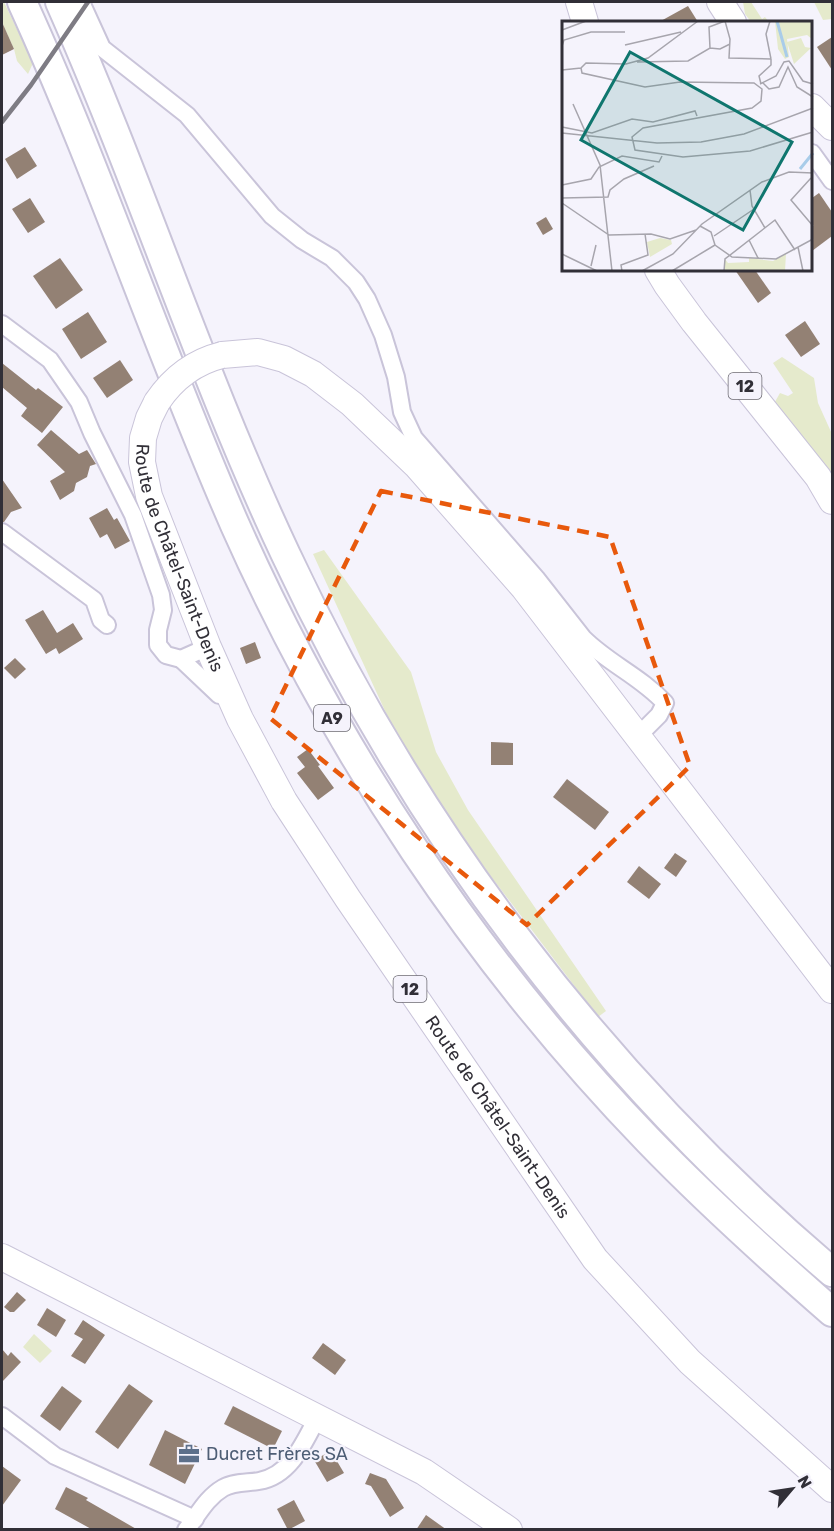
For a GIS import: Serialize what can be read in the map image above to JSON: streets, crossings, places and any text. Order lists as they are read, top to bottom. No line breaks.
{"streets":{"highway":["A9"],"main road":["12","Route de Châtel-Saint-Denis"]},"places":{"office":["Ducret Frères SA"]},"north":"top right"}
